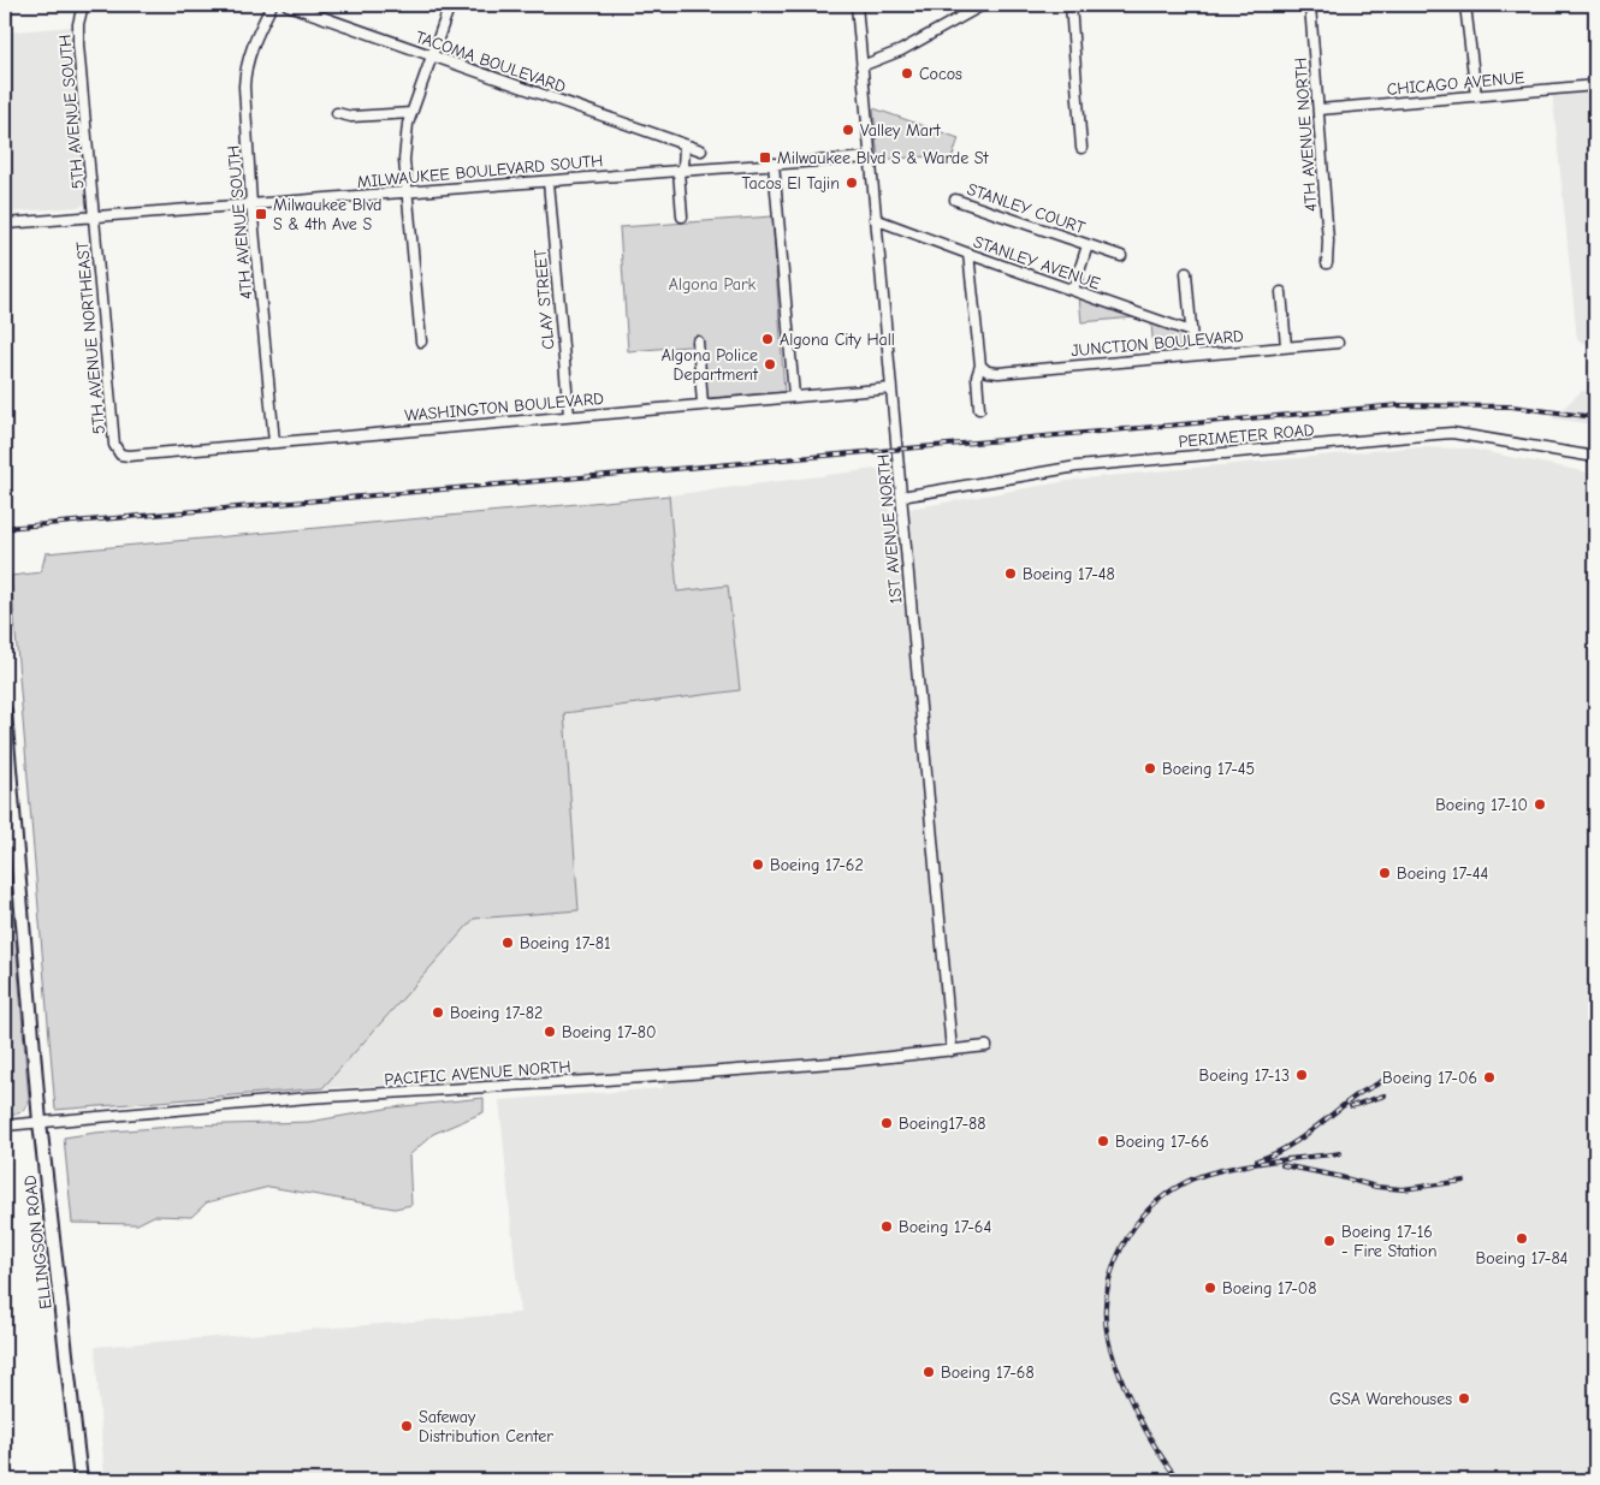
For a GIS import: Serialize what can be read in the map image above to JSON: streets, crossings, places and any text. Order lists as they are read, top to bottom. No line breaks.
{"streets":{"main road":["ELLINGSON ROAD"],"street":["TACOMA BOULEVARD","CHICAGO AVENUE","5TH AVENUE SOUTH","4TH AVENUE NORTH","MILWAUKEE BOULEVARD SOUTH","STANLEY COURT","4TH AVENUE SOUTH","STANLEY AVENUE","CLAY STREET","5TH AVENUE NORTHEAST","JUNCTION BOULEVARD","WASHINGTON BOULEVARD","PERIMETER ROAD","1ST AVENUE NORTH","PACIFIC AVENUE NORTH"]},"crossings":[["CHICAGO AVENUE","4TH AVENUE NORTH"],["5TH AVENUE SOUTH","MILWAUKEE BOULEVARD SOUTH"],["5TH AVENUE SOUTH","5TH AVENUE NORTHEAST"],["MILWAUKEE BOULEVARD SOUTH","4TH AVENUE SOUTH"],["MILWAUKEE BOULEVARD SOUTH","CLAY STREET"],["MILWAUKEE BOULEVARD SOUTH","5TH AVENUE NORTHEAST"],["MILWAUKEE BOULEVARD SOUTH","1ST AVENUE NORTH"],["STANLEY COURT","STANLEY AVENUE"],["4TH AVENUE SOUTH","WASHINGTON BOULEVARD"],["STANLEY AVENUE","1ST AVENUE NORTH"],["CLAY STREET","WASHINGTON BOULEVARD"],["5TH AVENUE NORTHEAST","WASHINGTON BOULEVARD"],["WASHINGTON BOULEVARD","1ST AVENUE NORTH"],["PERIMETER ROAD","1ST AVENUE NORTH"],["1ST AVENUE NORTH","PACIFIC AVENUE NORTH"],["PACIFIC AVENUE NORTH","ELLINGSON ROAD"]],"parks":["Algona Park"],"places":{"other":["Cocos","Valley Mart","Tacos El Tajin","Algona City Hall","Algona Police Department","Boeing 17-48","Boeing 17-45","Boeing 17-10","Boeing 17-62","Boeing 17-44","Boeing 17-81","Boeing 17-82","Boeing 17-80","Boeing 17-13","Boeing 17-06","Boeing17-88","Boeing 17-66","Boeing 17-64","Boeing 17-84","Boeing 17-16 - Fire Station","Boeing 17-08","Boeing 17-68","GSA Warehouses","Safeway Distribution Center"],"transit":["Milwaukee Blvd S & Warde St","Milwaukee Blvd S & 4th Ave S"]}}
